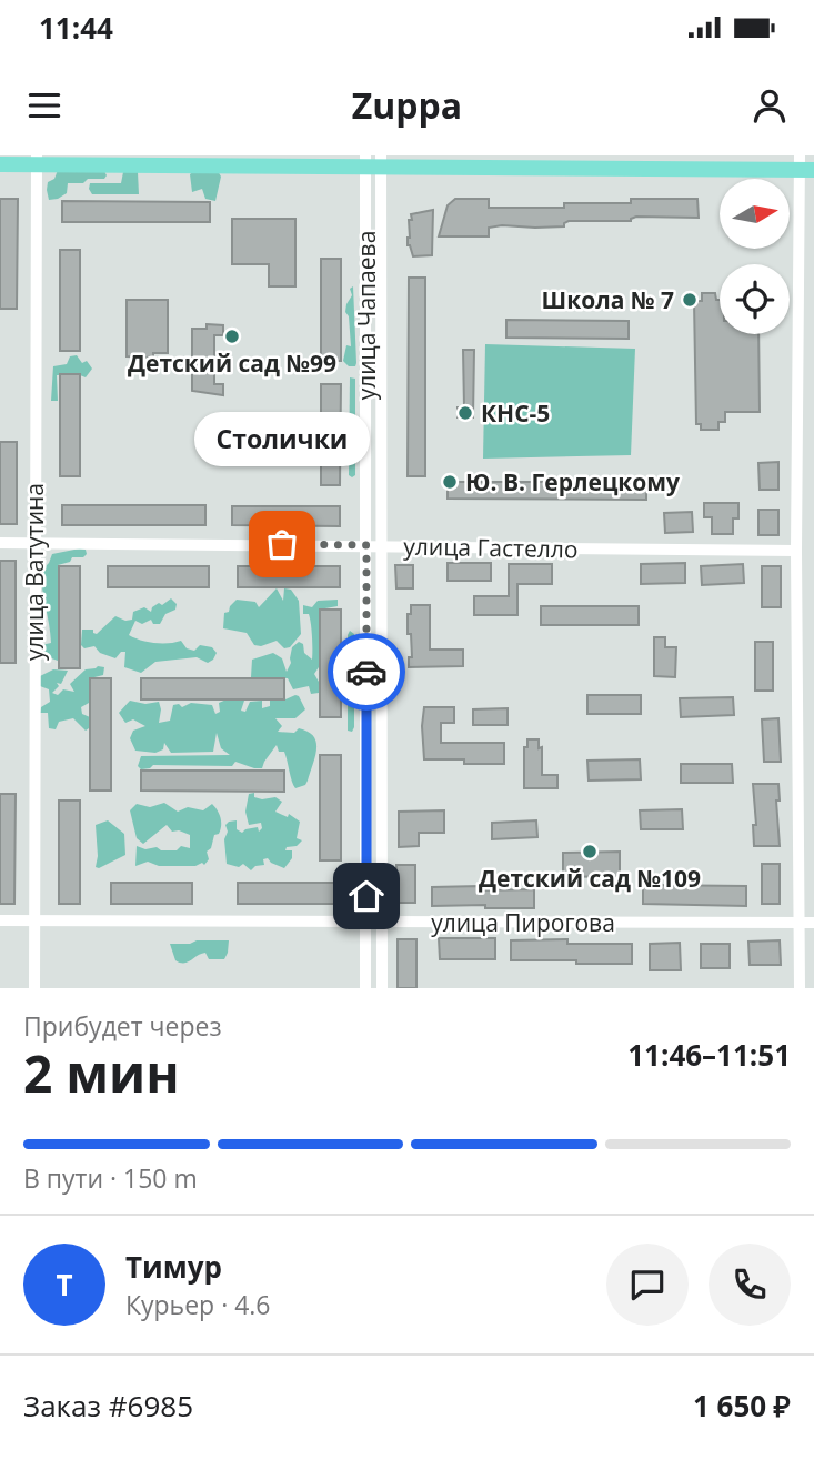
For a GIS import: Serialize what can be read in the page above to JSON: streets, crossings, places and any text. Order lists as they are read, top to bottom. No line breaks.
{"streets":{"street":["улица Чапаева","улица Гастелло","улица Ватутина","улица Пирогова"]},"crossings":[["улица Чапаева","улица Гастелло"],["улица Чапаева","улица Пирогова"],["улица Гастелло","улица Ватутина"],["улица Ватутина","улица Пирогова"]],"places":["Школа № 7","Детский сад №99","КНС-5","Ю. В. Герлецкому","Столички","Детский сад №109"],"north":"right","page":{"status":"11:44","header":"Zuppa","bubble":"Столички","heading":["2 мин","Прибудет через","11:46–11:51"],"panel":["Тимур","Курьер · 4.6","Заказ #6985","1 650 ₽"],"bar":"В пути · 150 m","round":"Т"}}
